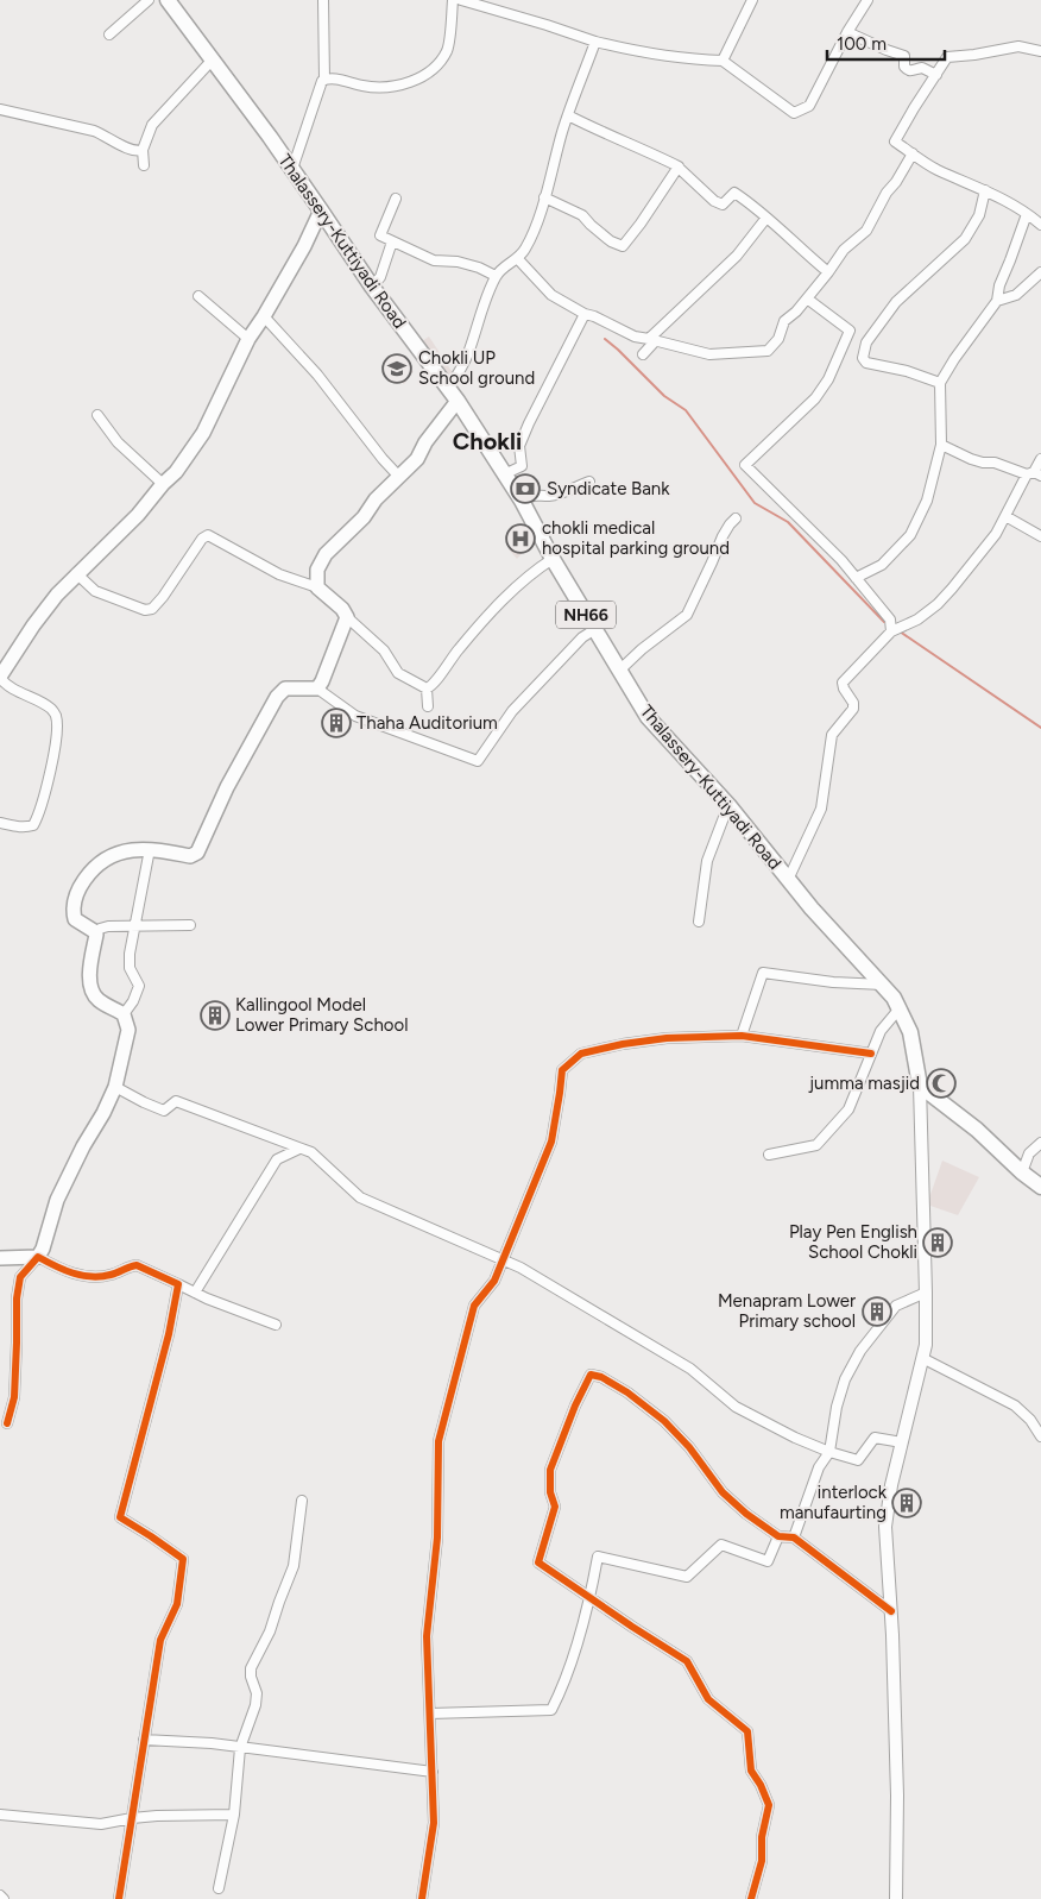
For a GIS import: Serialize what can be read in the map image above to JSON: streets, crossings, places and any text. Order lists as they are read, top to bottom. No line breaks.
{"streets":{"main road":["Thalassery-Kuttiyadi Road","NH66"]},"districts":["Chokli"],"places":{"school or university":["Chokli UP School ground"],"bank":["Syndicate Bank"],"hospital":["chokli medical hospital parking ground"],"building":["Thaha Auditorium","Kallingool Model Lower Primary School","Play Pen English School Chokli","Menapram Lower Primary school","interlock manufaurting"],"mosque":["jumma masjid"]},"scale_bar":"100 m"}
